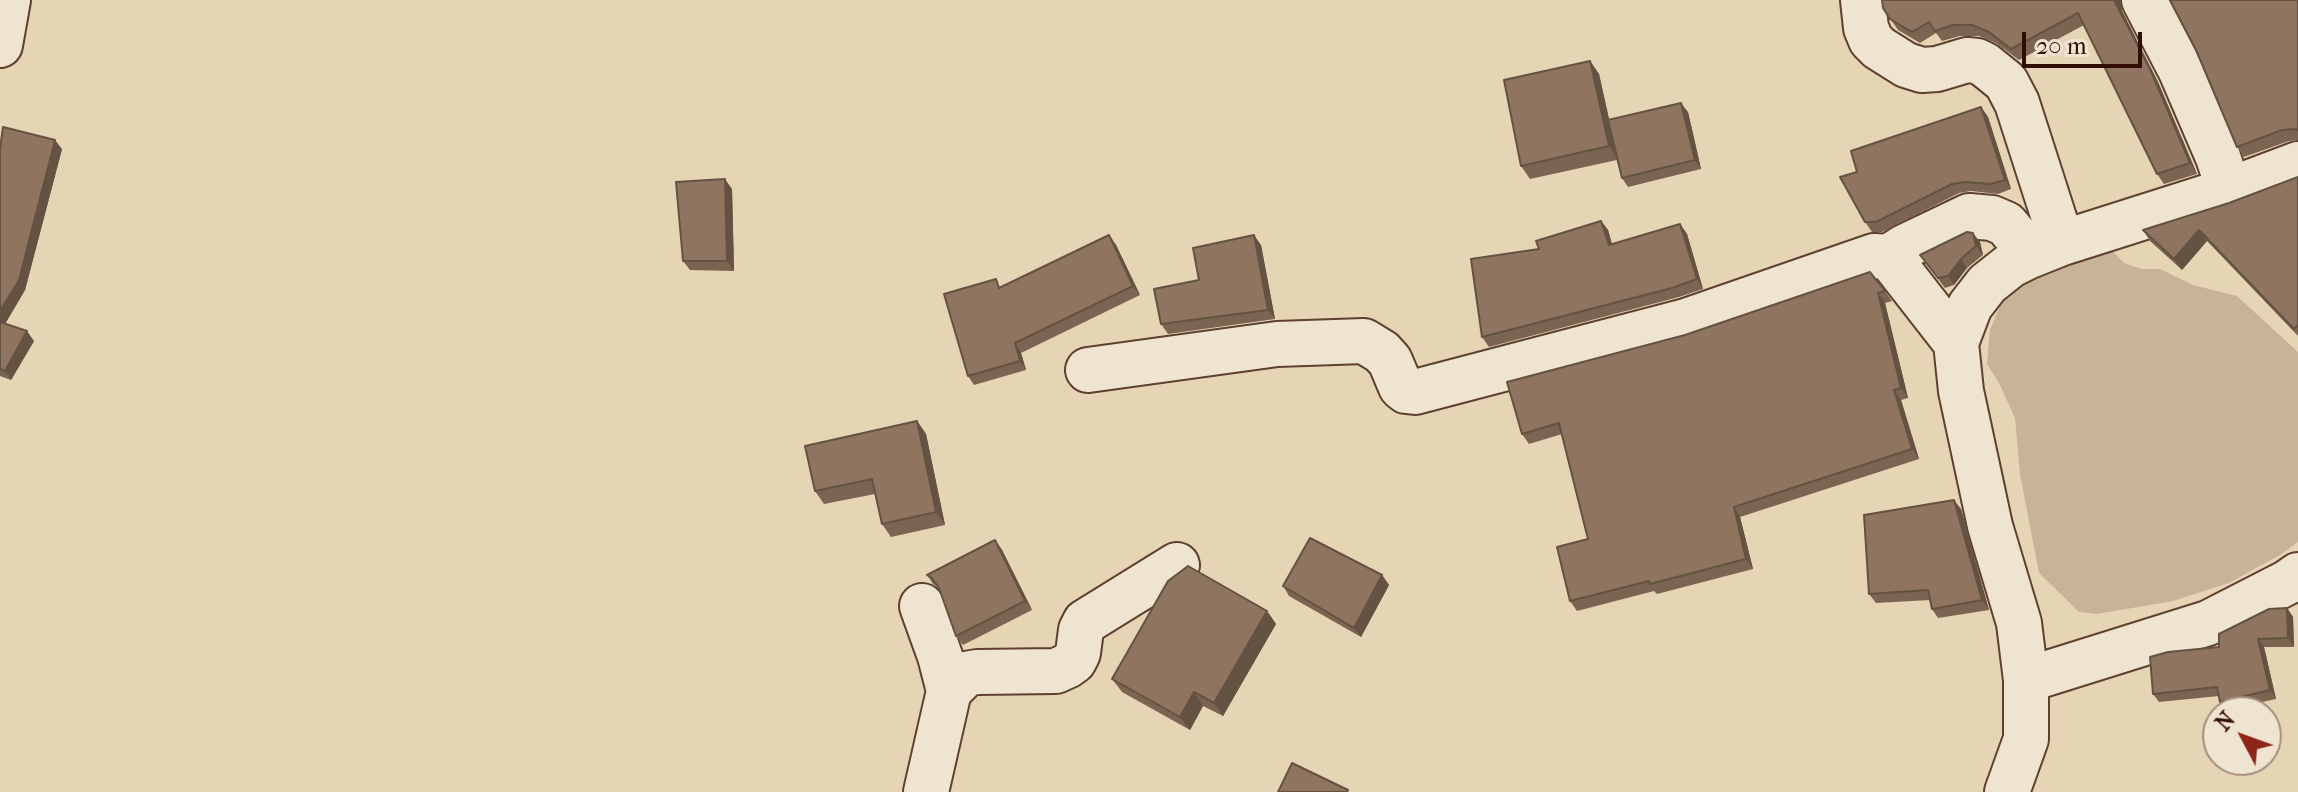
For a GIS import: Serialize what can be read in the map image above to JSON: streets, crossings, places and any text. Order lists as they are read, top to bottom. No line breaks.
{"scale_bar":"20 m","north":"top left"}
